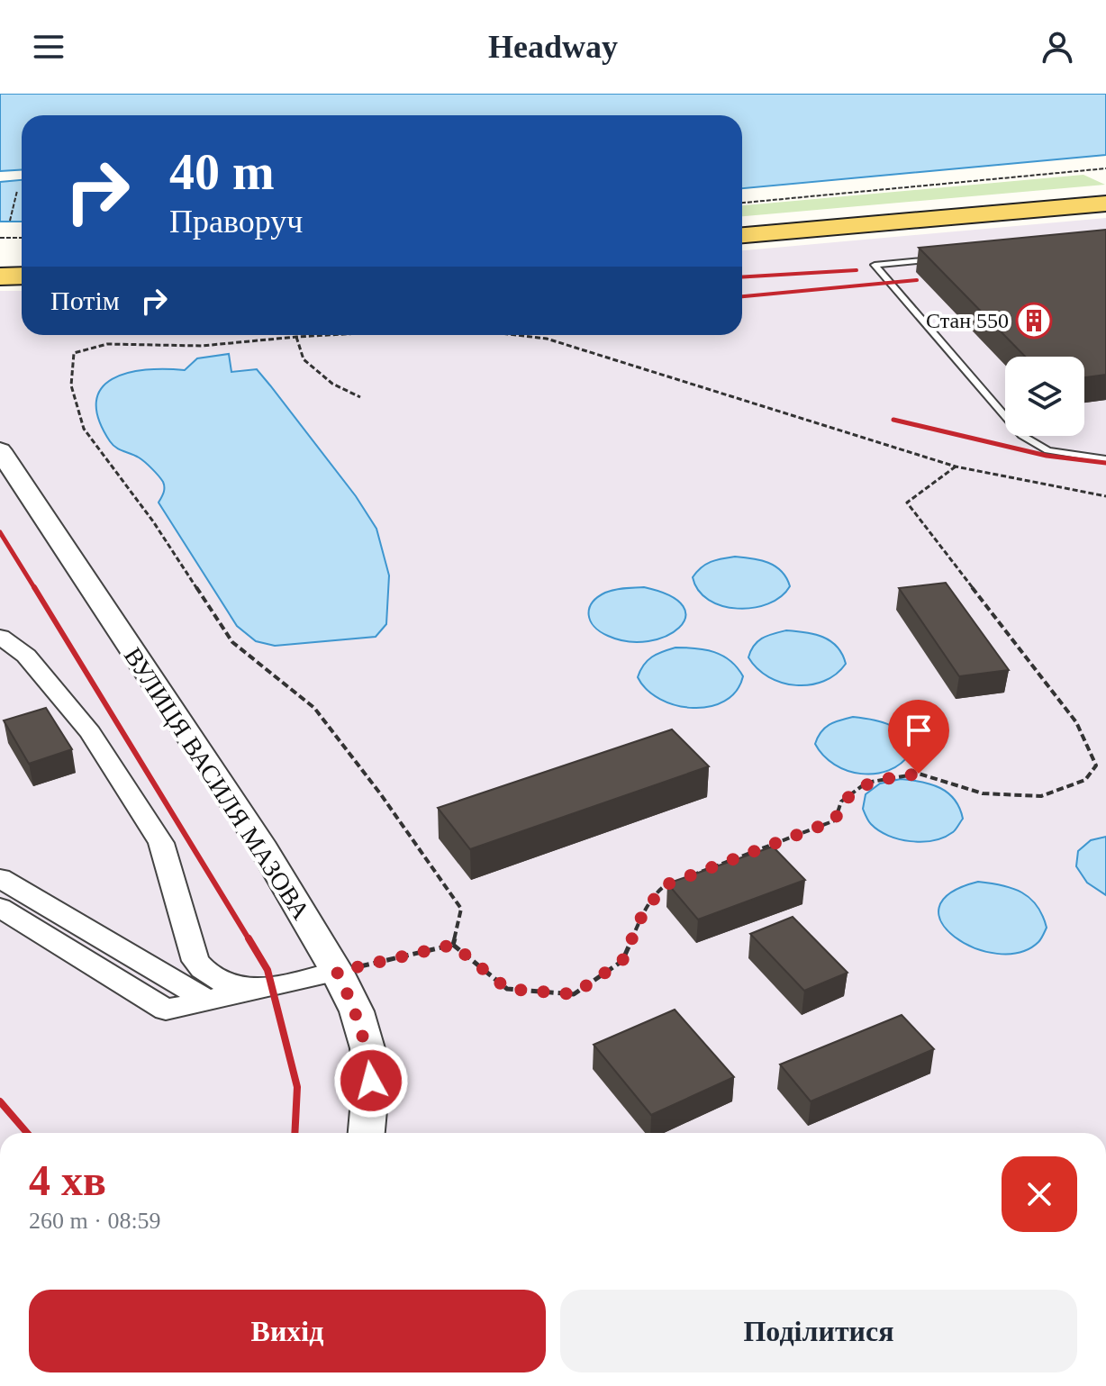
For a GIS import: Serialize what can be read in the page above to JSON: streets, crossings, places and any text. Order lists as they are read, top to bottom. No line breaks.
{"streets":{"street":["ВУЛИЦЯ ВАСИЛЯ МАЗОВА"]},"places":{"building":["Стан 550"]},"page":{"header":"Headway","turn":["40 m","Праворуч"],"then":"Потім","heading":["4 хв","260 m · 08:59"],"buttons":["Вихід","Поділитися"]}}
